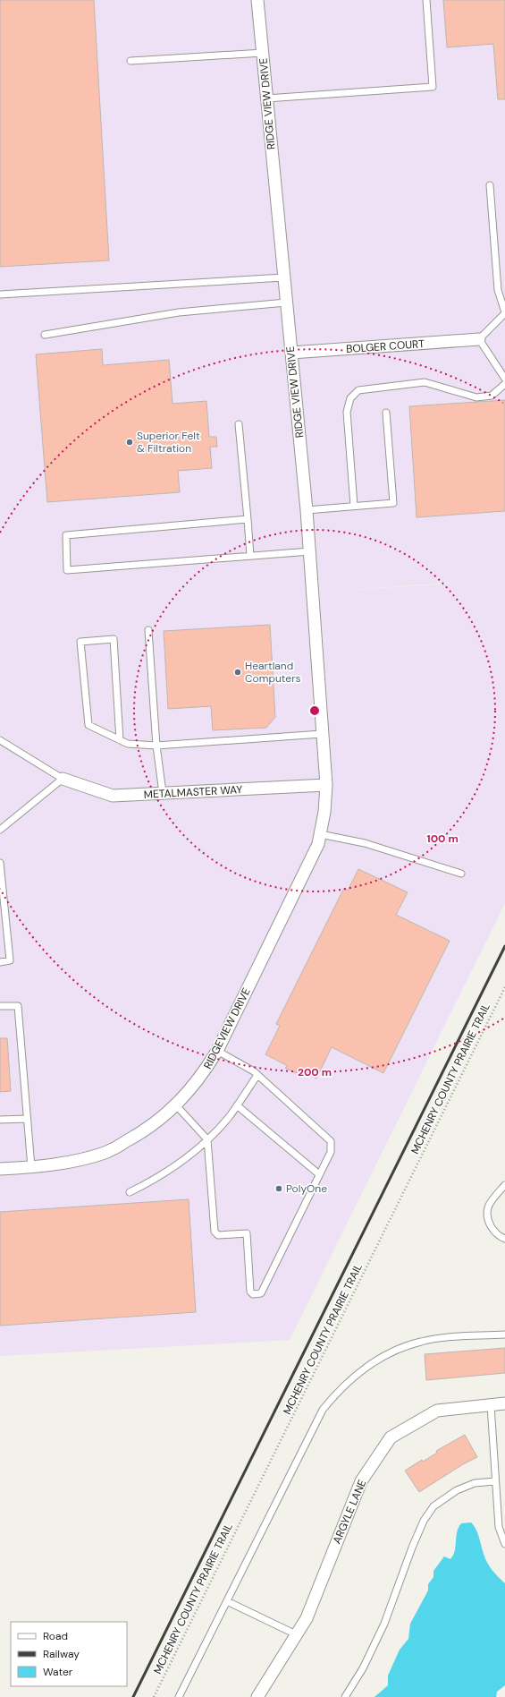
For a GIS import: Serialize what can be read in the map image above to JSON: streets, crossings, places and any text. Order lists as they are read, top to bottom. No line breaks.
{"streets":{"street":["RIDGE VIEW DRIVE","BOLGER COURT","METALMASTER WAY","RIDGEVIEW DRIVE","ARGYLE LANE"],"path":["MCHENRY COUNTY PRAIRIE TRAIL"]},"crossings":[["RIDGE VIEW DRIVE","BOLGER COURT"],["RIDGE VIEW DRIVE","METALMASTER WAY"],["RIDGE VIEW DRIVE","RIDGEVIEW DRIVE"],["METALMASTER WAY","RIDGEVIEW DRIVE"]],"places":["Superior Felt & Filtration","Heartland Computers","PolyOne"],"legend":["Road","Railway","Water"],"rings":["100 m","200 m"]}
